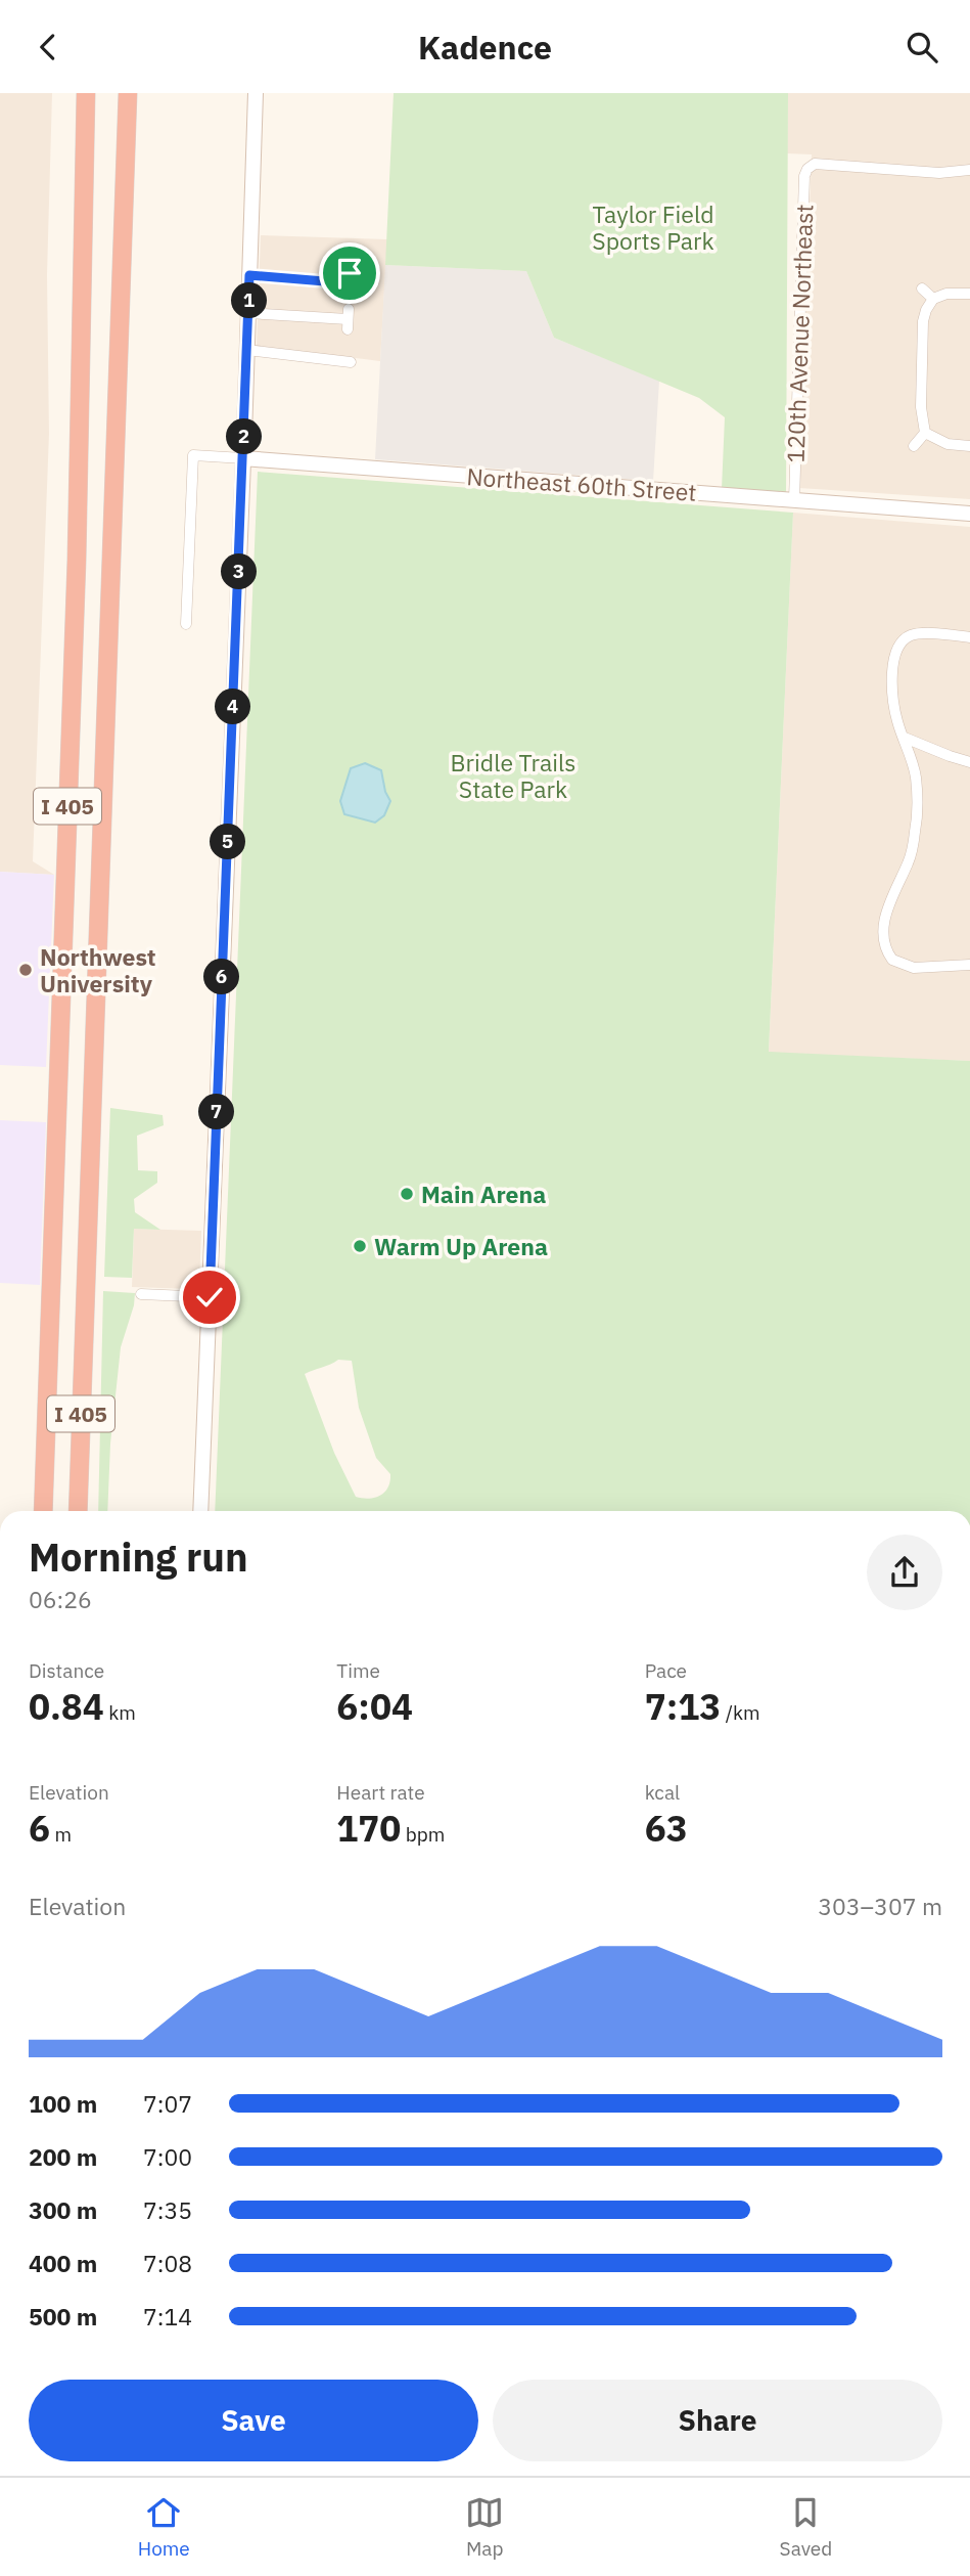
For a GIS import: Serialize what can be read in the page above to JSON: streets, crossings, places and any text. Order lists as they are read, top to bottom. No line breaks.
{"streets":{"highway":["I 405"],"street":["120th Avenue Northeast","Northeast 60th Street"]},"crossings":[["120th Avenue Northeast","Northeast 60th Street"]],"parks":["Taylor Field Sports Park","Bridle Trails State Park"],"places":["Northwest University","Main Arena","Warm Up Arena"],"page":{"header":"Kadence","pins":["1","2","3","4","5","6","7"],"heading":["Morning run","06:26"],"stats":[["Distance","0.84 km"],["Time","6:04"],["Pace","7:13 /km"],["Elevation","6 m"],["Heart rate","170 bpm"],["kcal","63"]],"chart":["Elevation","303–307 m"],"list":[{"name":"100 m","note":"7:07"},{"name":"200 m","note":"7:00"},{"name":"300 m","note":"7:35"},{"name":"400 m","note":"7:08"},{"name":"500 m","note":"7:14"}],"buttons":["Save","Share"],"tabs":["Home","Map","Saved"]}}
